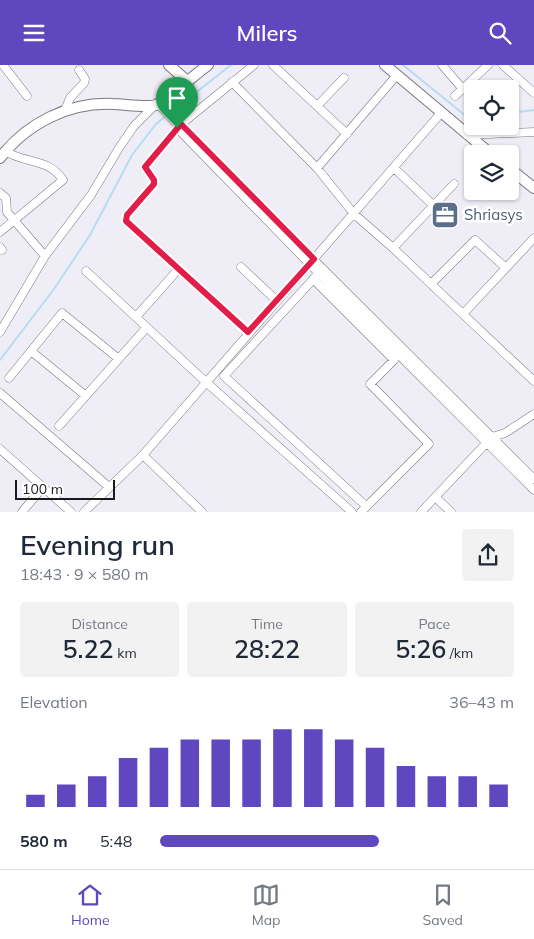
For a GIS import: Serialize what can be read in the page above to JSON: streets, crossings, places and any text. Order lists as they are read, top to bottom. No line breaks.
{"places":{"office":["Shriasys"]},"scale_bar":"100 m","page":{"header":"Milers","scale":"100 m","heading":["Evening run","18:43 · 9 × 580 m"],"stats":[["Distance","5.22 km"],["Time","28:22"],["Pace","5:26 /km"]],"chart":["Elevation","36–43 m"],"list":[{"name":"580 m","note":"5:48"}],"tabs":["Home","Map","Saved"]}}
